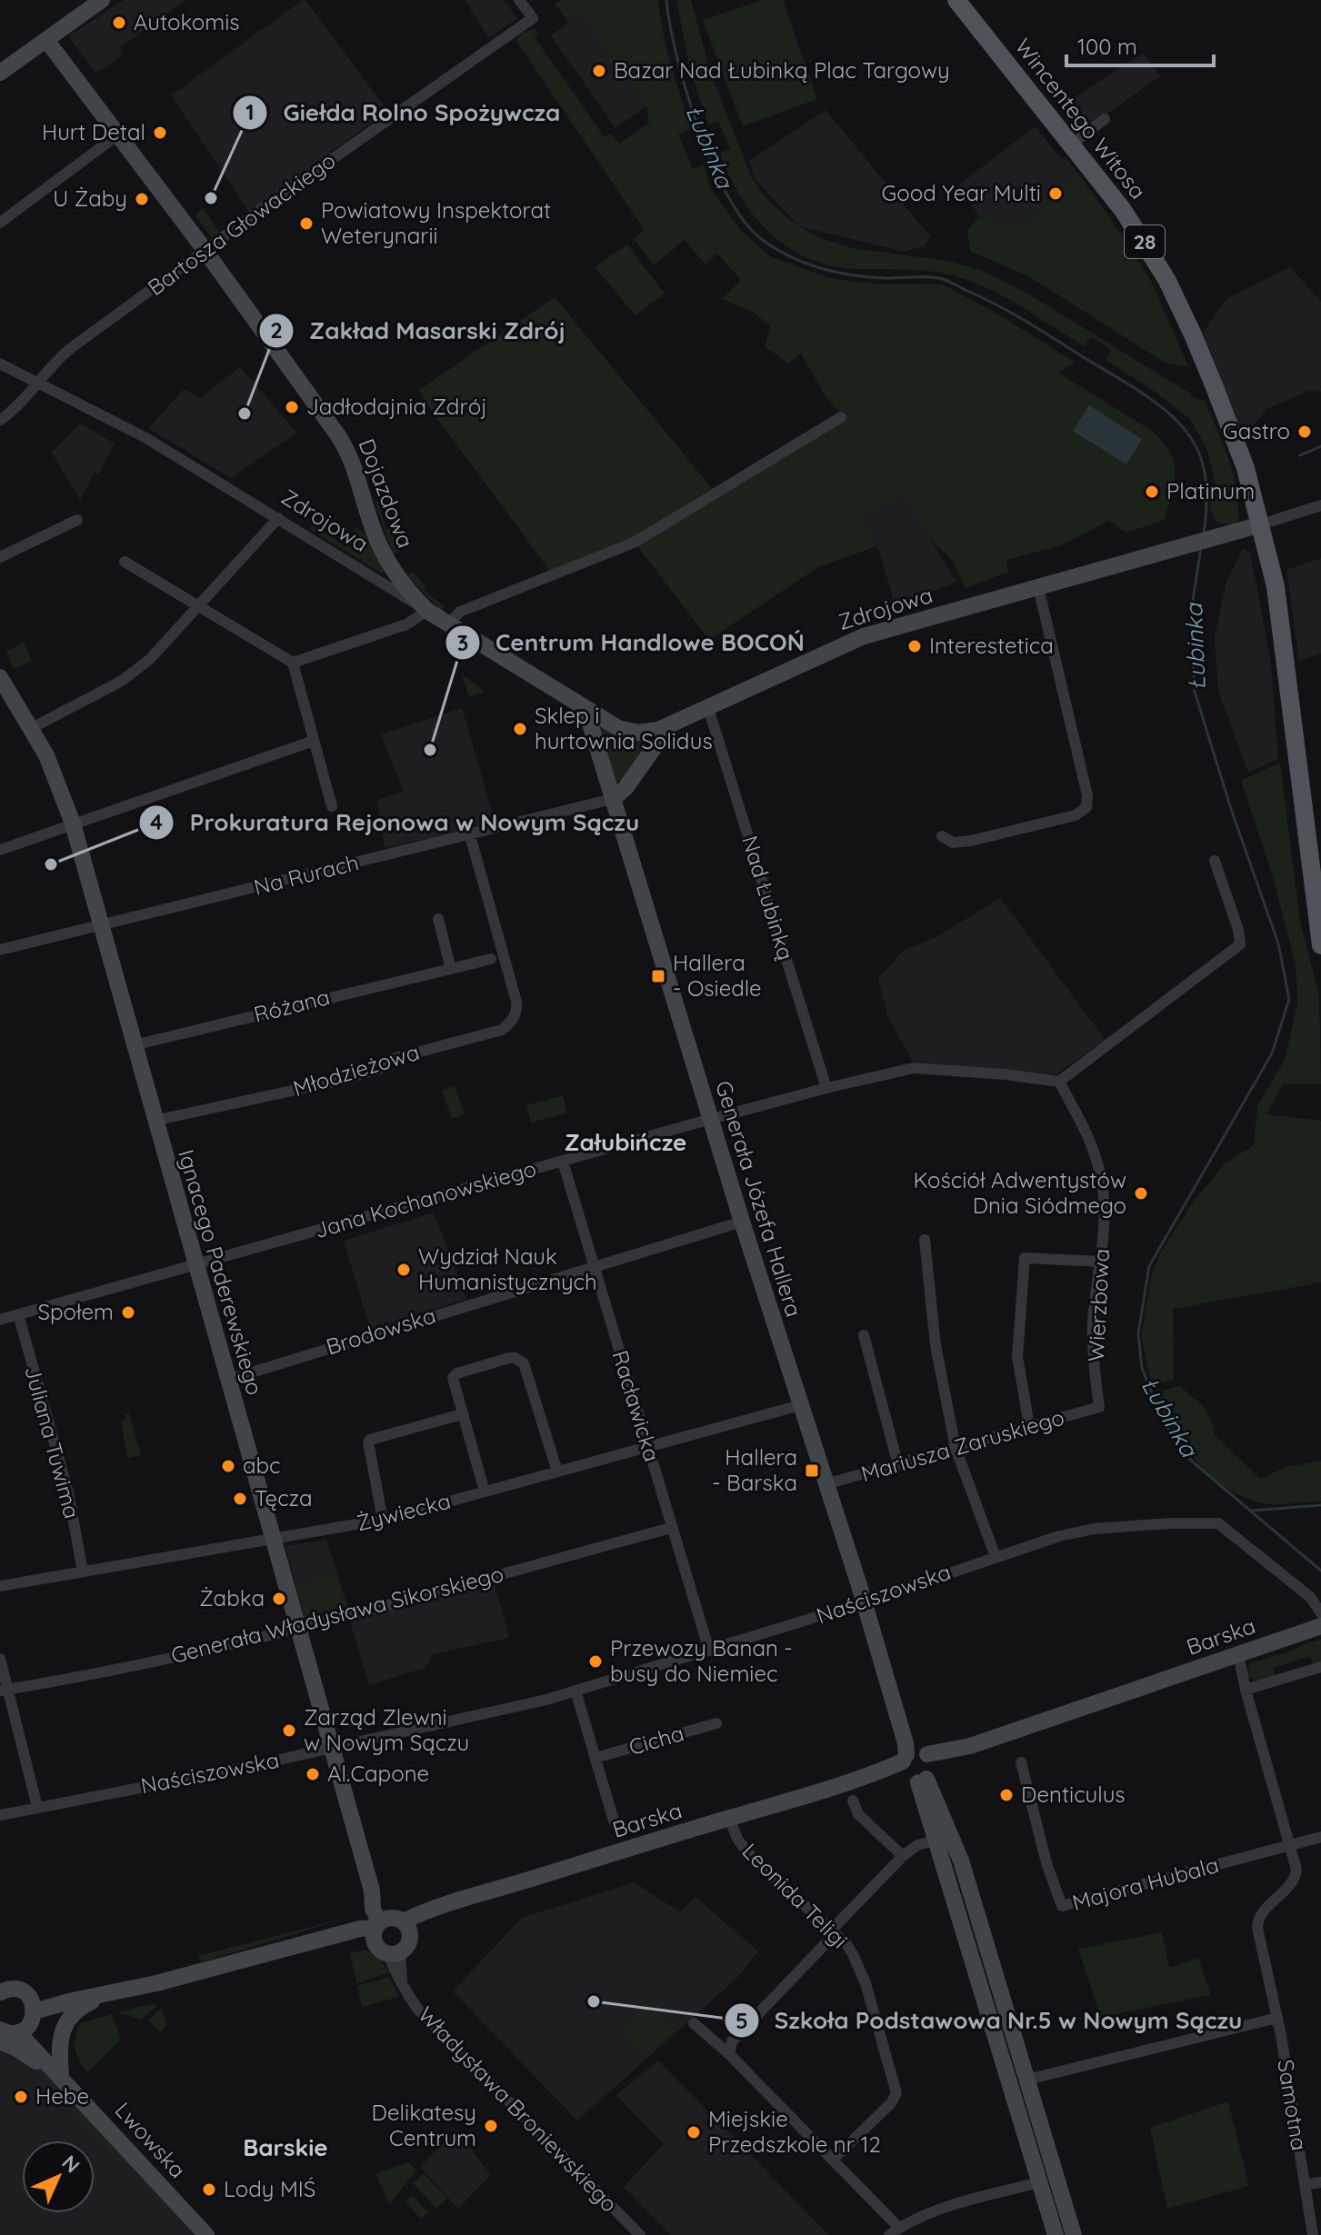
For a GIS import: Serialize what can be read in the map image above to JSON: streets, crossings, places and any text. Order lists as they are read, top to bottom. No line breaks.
{"streets":{"main road":["Wincentego Witosa","28"],"street":["Bartosza Głowackiego","Dojazdowa","Zdrojowa","Na Rurach","Nad Łubinką","Różana","Młodzieżowa","Generała Józefa Hallera","Jana Kochanowskiego","Ignacego Paderewskiego","Wierzbowa","Brodowska","Racławicka","Juliana Tuwima","Mariusza Zaruskiego","Żywiecka","Naściszowska","Generała Władysława Sikorskiego","Barska","Cicha","Majora Hubala","Leonida Teligi","Samotna","Władysława Broniewskiego","Lwowska"]},"crossings":[["Wincentego Witosa","Zdrojowa"],["Bartosza Głowackiego","Dojazdowa"],["Bartosza Głowackiego","Zdrojowa"],["Dojazdowa","Zdrojowa"],["Zdrojowa","Nad Łubinką"],["Zdrojowa","Generała Józefa Hallera"],["Na Rurach","Młodzieżowa"],["Na Rurach","Generała Józefa Hallera"],["Na Rurach","Ignacego Paderewskiego"],["Nad Łubinką","Jana Kochanowskiego"],["Różana","Ignacego Paderewskiego"],["Młodzieżowa","Ignacego Paderewskiego"],["Generała Józefa Hallera","Jana Kochanowskiego"],["Generała Józefa Hallera","Brodowska"],["Generała Józefa Hallera","Mariusza Zaruskiego"],["Generała Józefa Hallera","Żywiecka"],["Generała Józefa Hallera","Naściszowska"],["Generała Józefa Hallera","Barska"],["Jana Kochanowskiego","Ignacego Paderewskiego"],["Jana Kochanowskiego","Wierzbowa"],["Jana Kochanowskiego","Racławicka"],["Jana Kochanowskiego","Juliana Tuwima"],["Ignacego Paderewskiego","Brodowska"],["Ignacego Paderewskiego","Żywiecka"],["Ignacego Paderewskiego","Naściszowska"],["Ignacego Paderewskiego","Generała Władysława Sikorskiego"],["Ignacego Paderewskiego","Barska"],["Wierzbowa","Mariusza Zaruskiego"],["Brodowska","Racławicka"],["Racławicka","Żywiecka"],["Racławicka","Naściszowska"],["Racławicka","Generała Władysława Sikorskiego"],["Juliana Tuwima","Żywiecka"],["Barska","Leonida Teligi"],["Barska","Lwowska"],["Majora Hubala","Samotna"]],"districts":["Załubińcze","Barskie"],"water":["Łubinka"],"places":{"other":["Autokomis","Bazar Nad Łubinką Plac Targowy","Hurt Detal","Good Year Multi","Giełda Rolno Spożywcza","U Żaby","Powiatowy Inspektorat Weterynarii","Jadłodajnia Zdrój","Zakład Masarski Zdrój","Gastro","Platinum","Interestetica","Sklep i hurtownia Solidus","Centrum Handlowe BOCOŃ","Prokuratura Rejonowa w Nowym Sączu","Kościół Adwentystów Dnia Siódmego","Wydział Nauk Humanistycznych","Społem","abc","Tęcza","Żabka","Przewozy Banan - busy do Niemiec","Zarząd Zlewni w Nowym Sączu","Al.Capone","Denticulus","Szkoła Podstawowa Nr.5 w Nowym Sączu","Hebe","Delikatesy Centrum","Miejskie Przedszkole nr 12","Lody MIŚ"],"transit":["Hallera - Osiedle","Hallera - Barska"]},"scale_bar":"100 m","north":"top right"}
